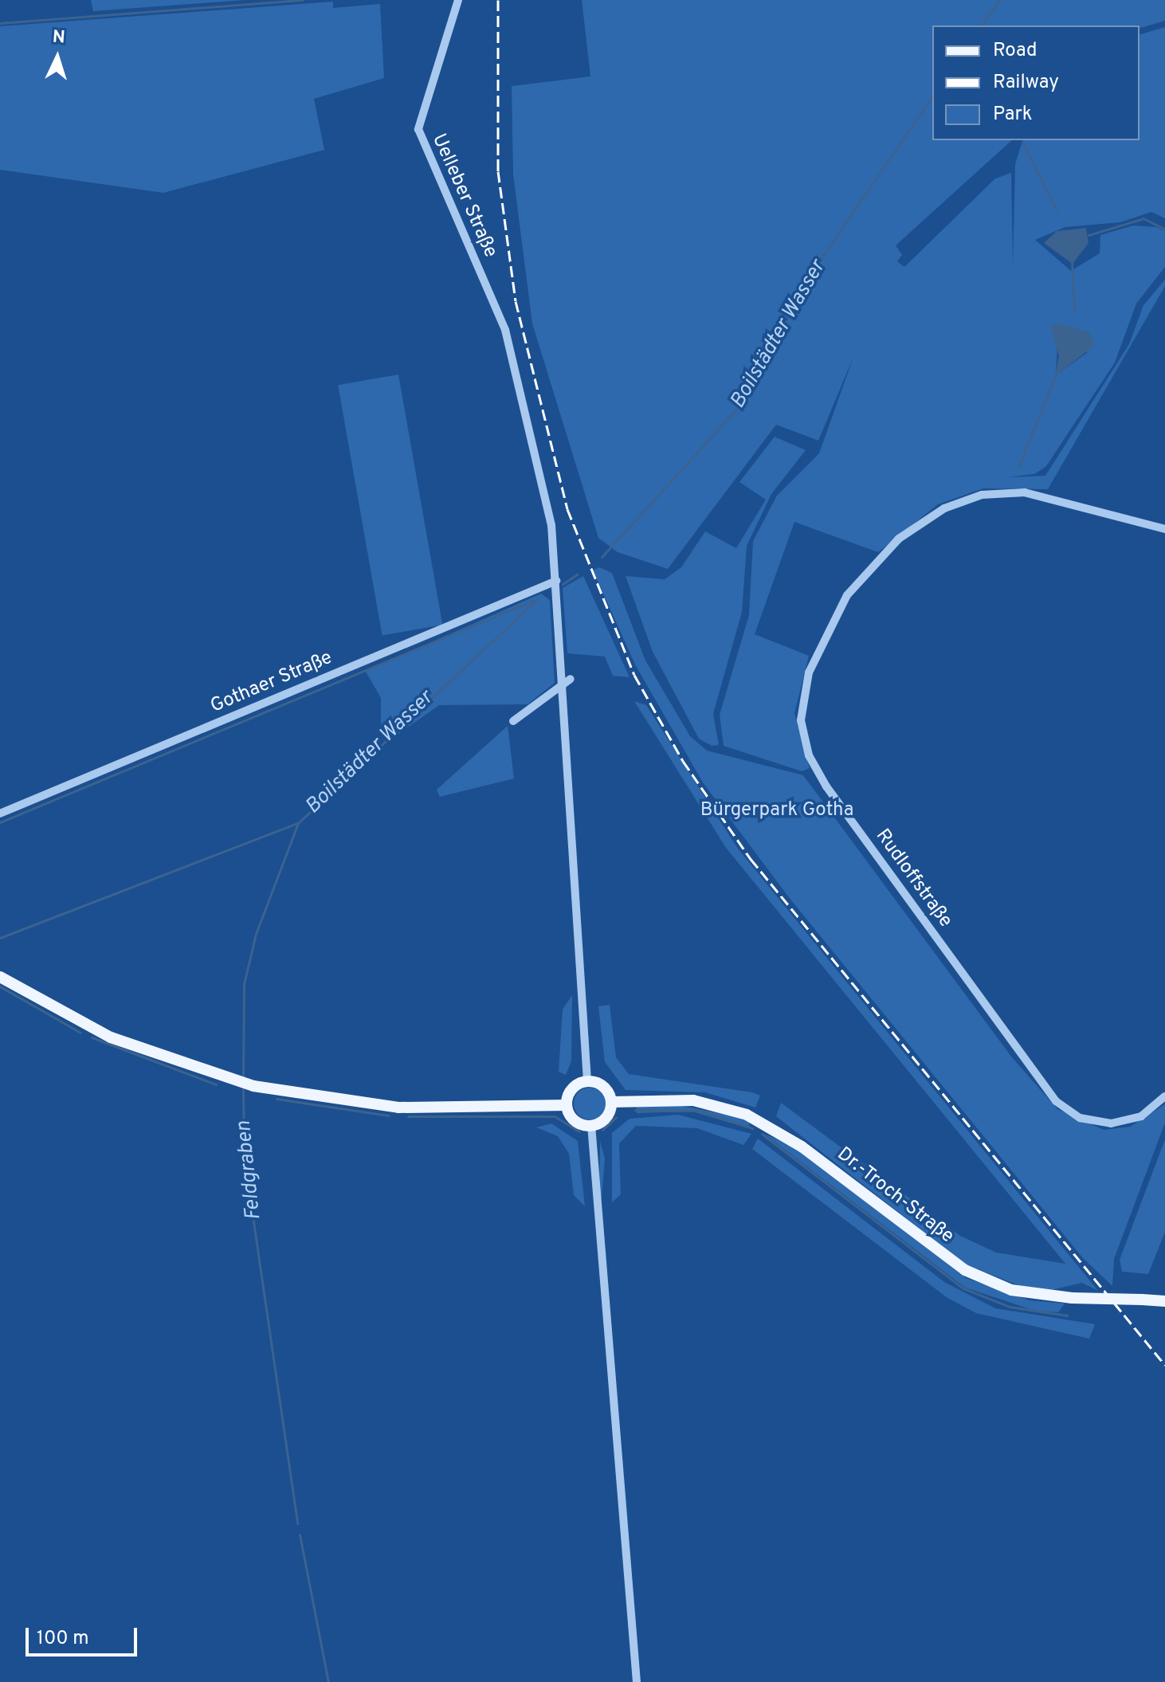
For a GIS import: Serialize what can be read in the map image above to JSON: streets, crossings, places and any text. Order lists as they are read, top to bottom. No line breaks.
{"streets":{"main road":["Dr.-Troch-Straße"],"street":["Uelleber Straße","Gothaer Straße","Rudloffstraße"]},"crossings":[["Uelleber Straße","Gothaer Straße"],["Uelleber Straße","Dr.-Troch-Straße"]],"water":["Boilstädter Wasser","Feldgraben"],"parks":["Bürgerpark Gotha"],"legend":["Road","Railway","Park"],"scale_bar":"100 m","north":"top"}
